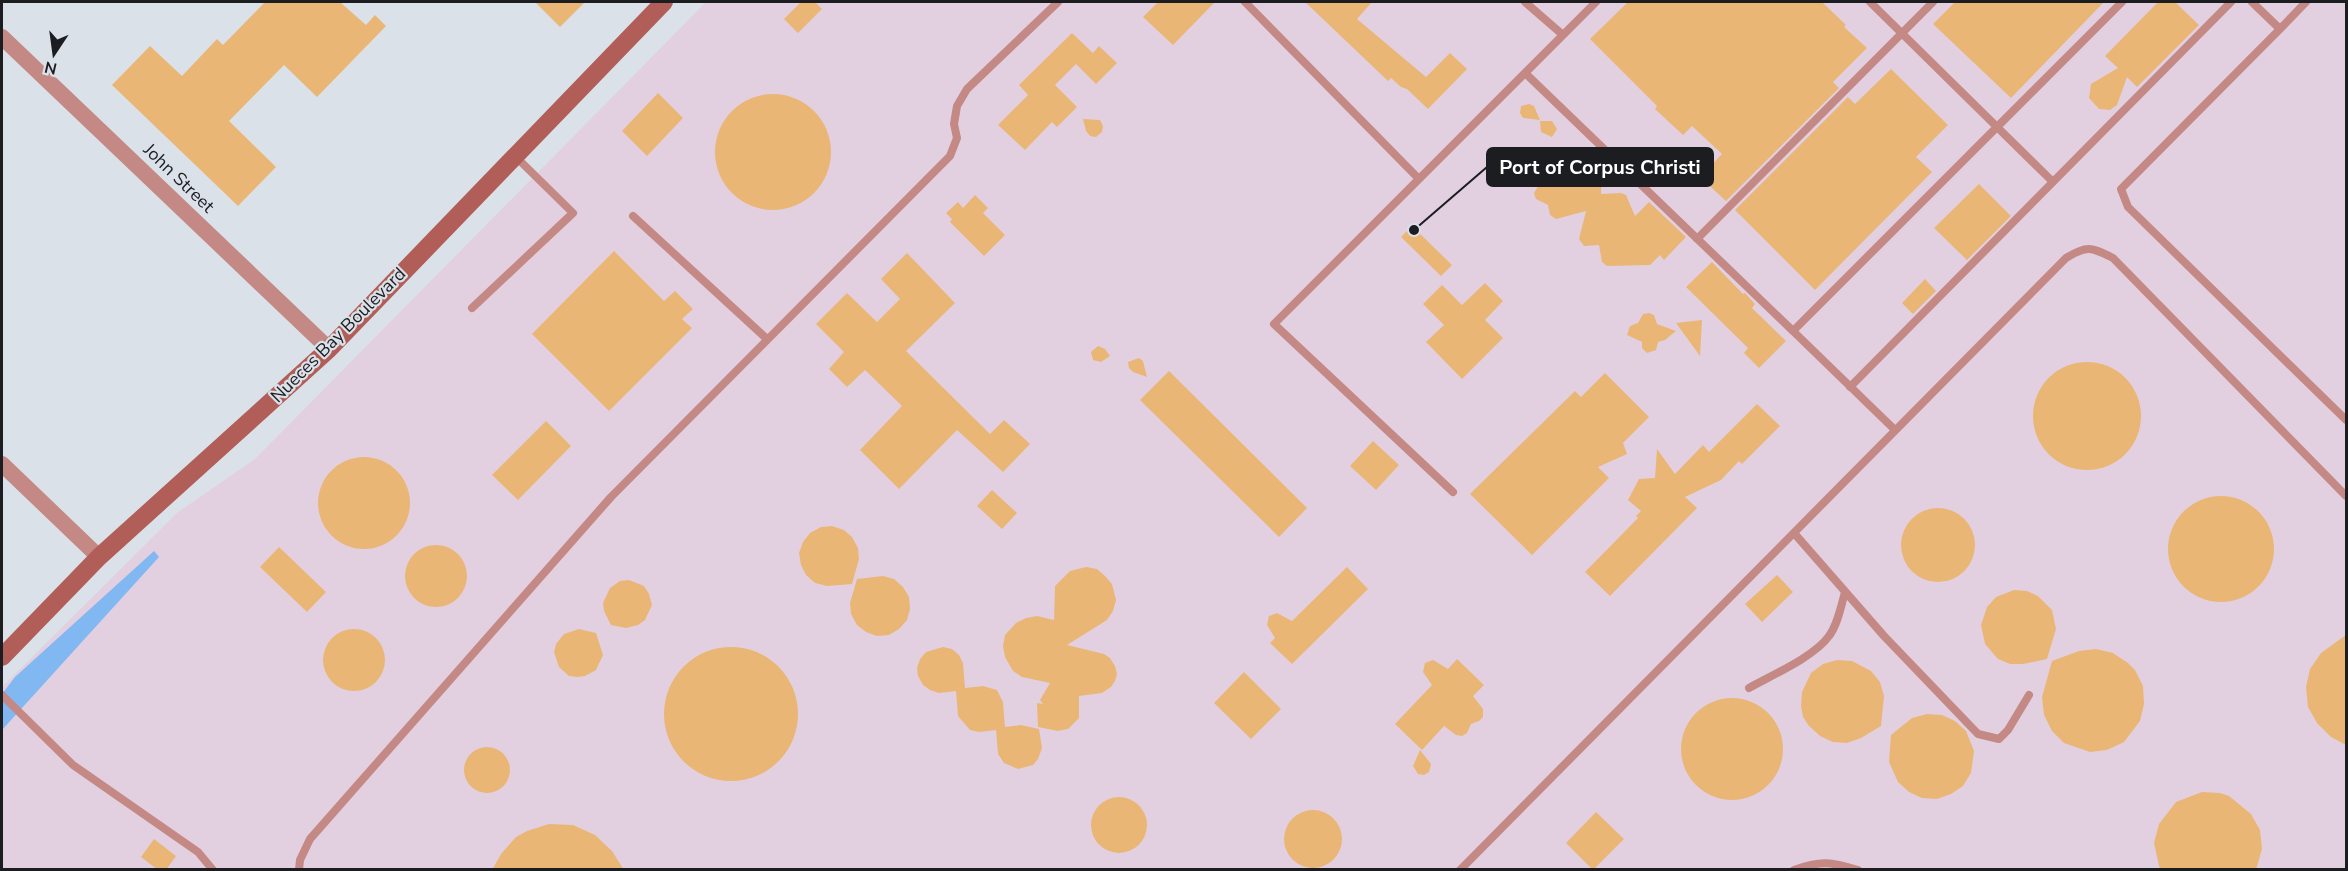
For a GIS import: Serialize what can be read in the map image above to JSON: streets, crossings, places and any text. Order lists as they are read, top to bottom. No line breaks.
{"streets":{"street":["John Street","Nueces Bay Boulevard"]},"crossings":[["John Street","Nueces Bay Boulevard"]],"places":["Port of Corpus Christi"],"north":"bottom"}
